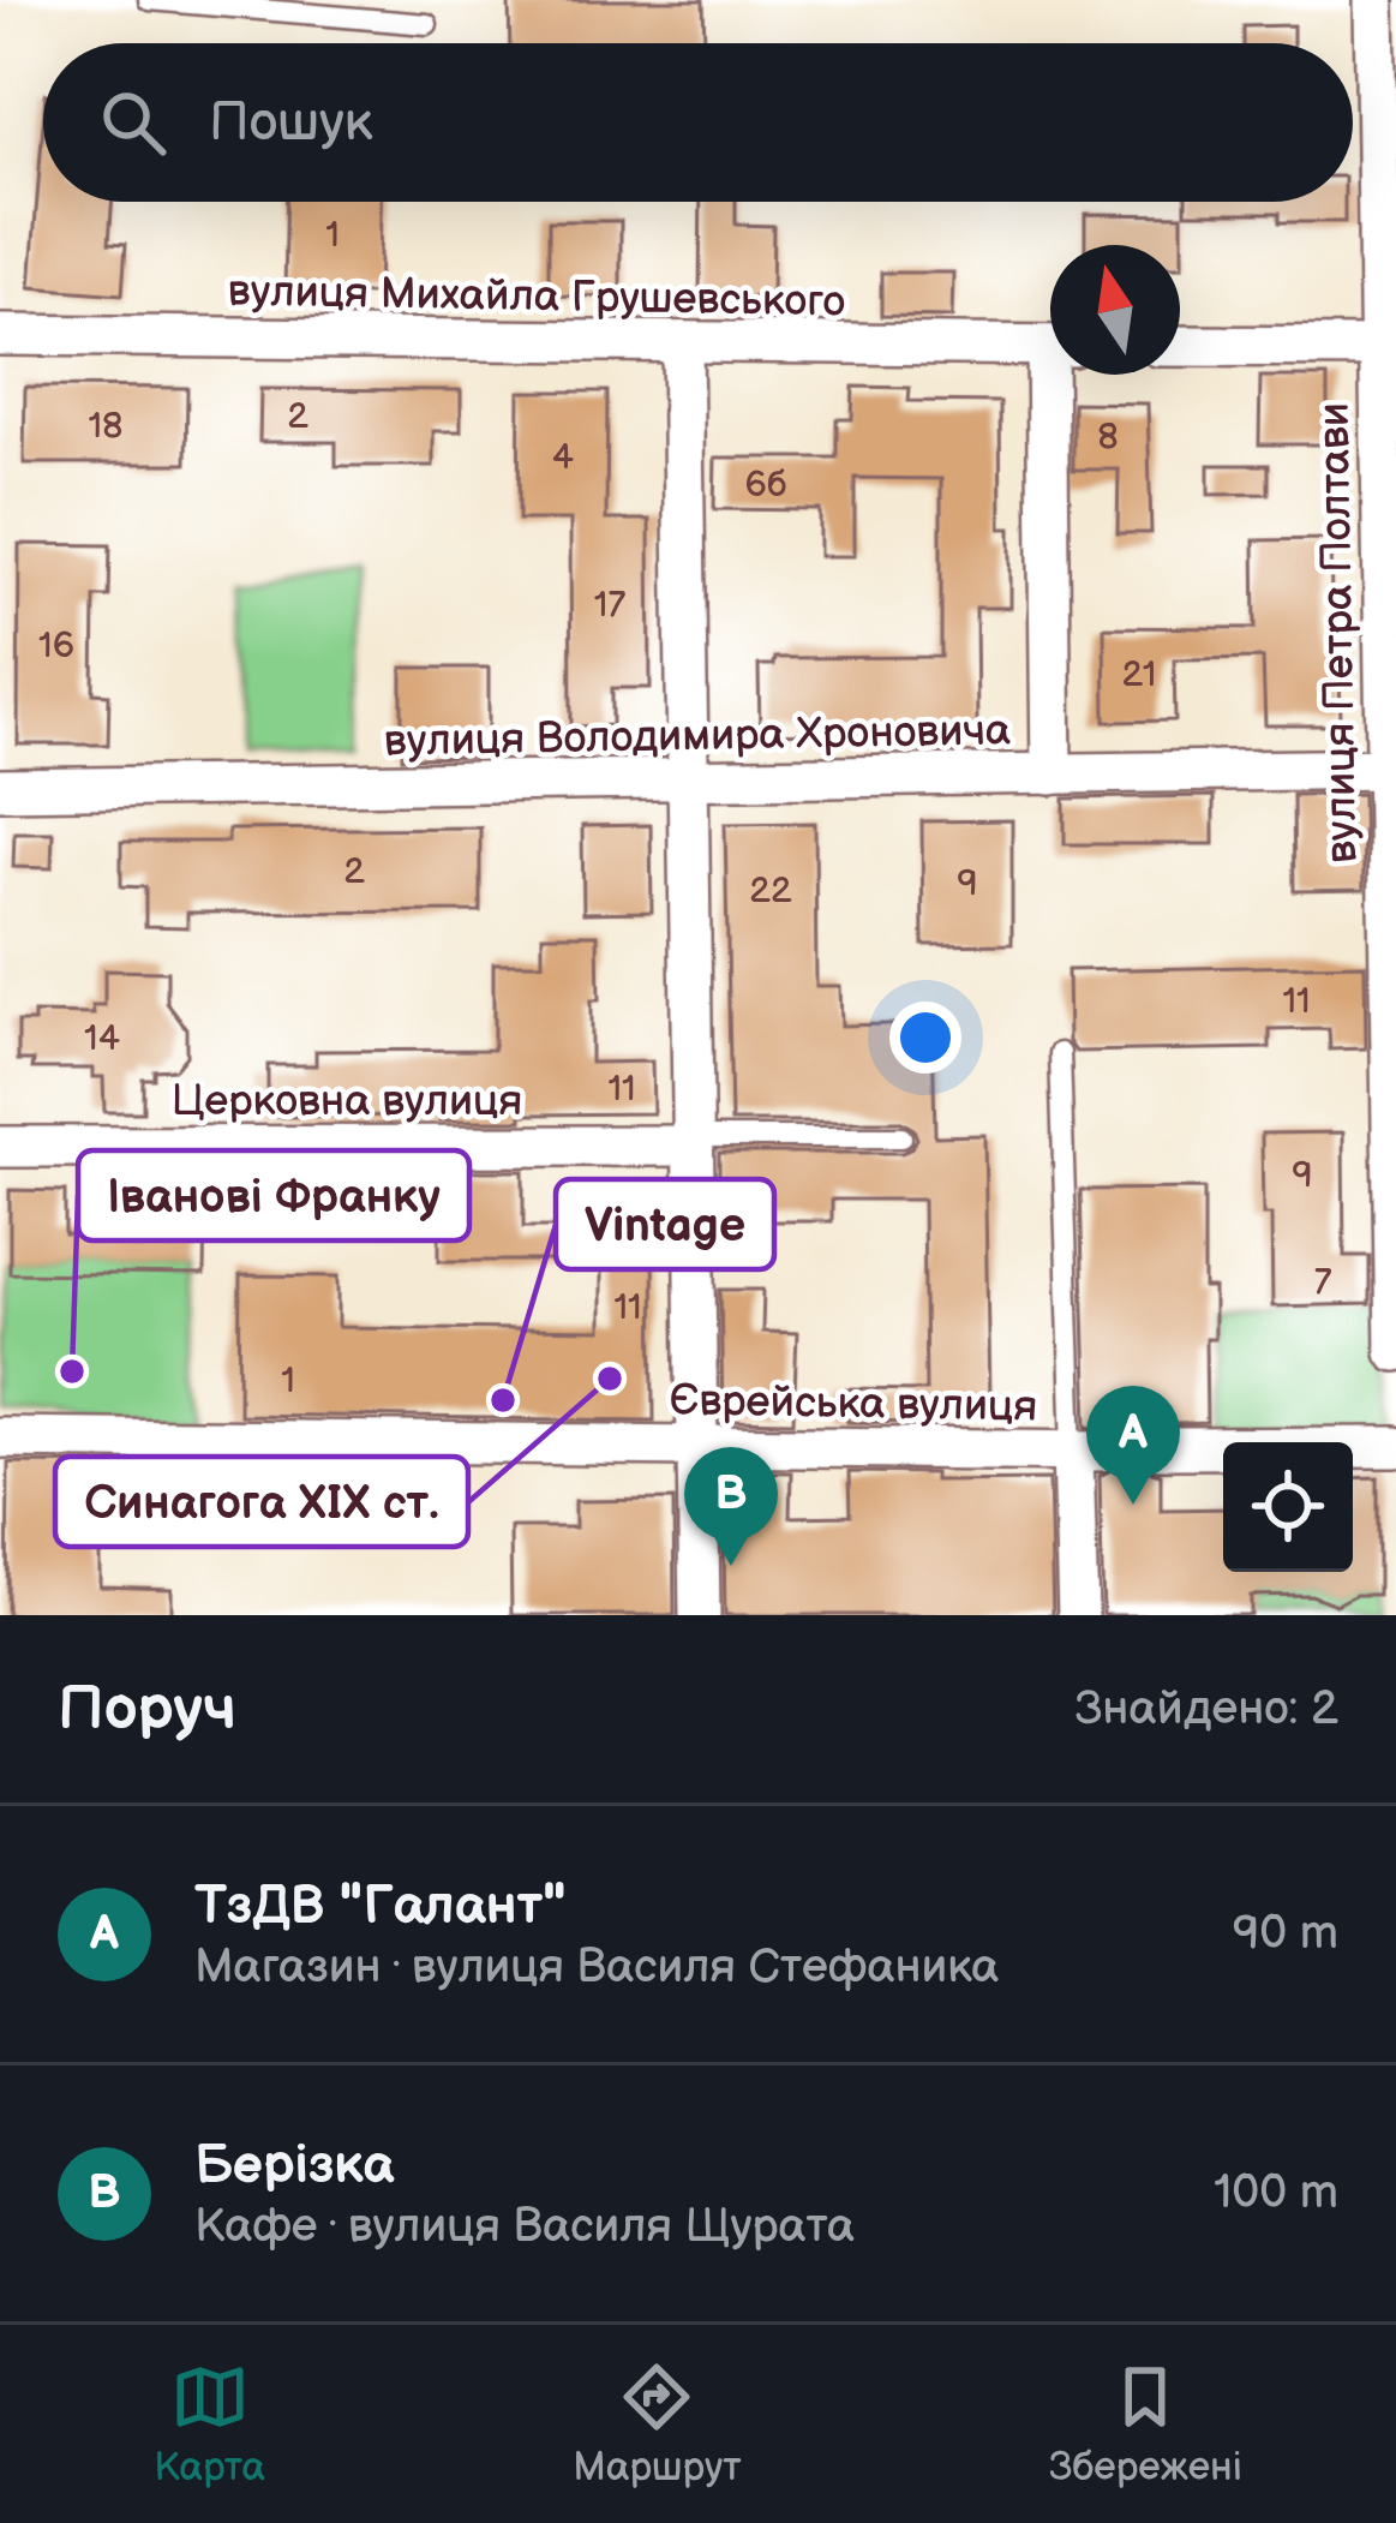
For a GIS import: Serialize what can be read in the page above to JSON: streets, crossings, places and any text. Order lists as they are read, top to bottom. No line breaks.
{"streets":{"street":["вулиця Михайла Грушевського","вулиця Петра Полтави","вулиця Володимира Хроновича","Церковна вулиця","Єврейська вулиця"]},"crossings":[["вулиця Петра Полтави","вулиця Володимира Хроновича"]],"places":["Іванові Франку","Синагога XIX ст.","Vintage"],"house_numbers":["1","2","18","8","4","6б","17","16","21","2","9","22","11","14","11","9","7","11","1"],"north":"top","page":{"search":"Пошук","pins":["A","B"],"heading":["Поруч","Знайдено: 2"],"list":[{"mark":"A","name":"ТзДВ \"Галант\"","note":"Магазин · вулиця Василя Стефаника","value":"90 m"},{"mark":"B","name":"Берізка","note":"Кафе · вулиця Василя Щурата","value":"100 m"}],"nav":["Карта","Маршрут","Збережені"]}}
